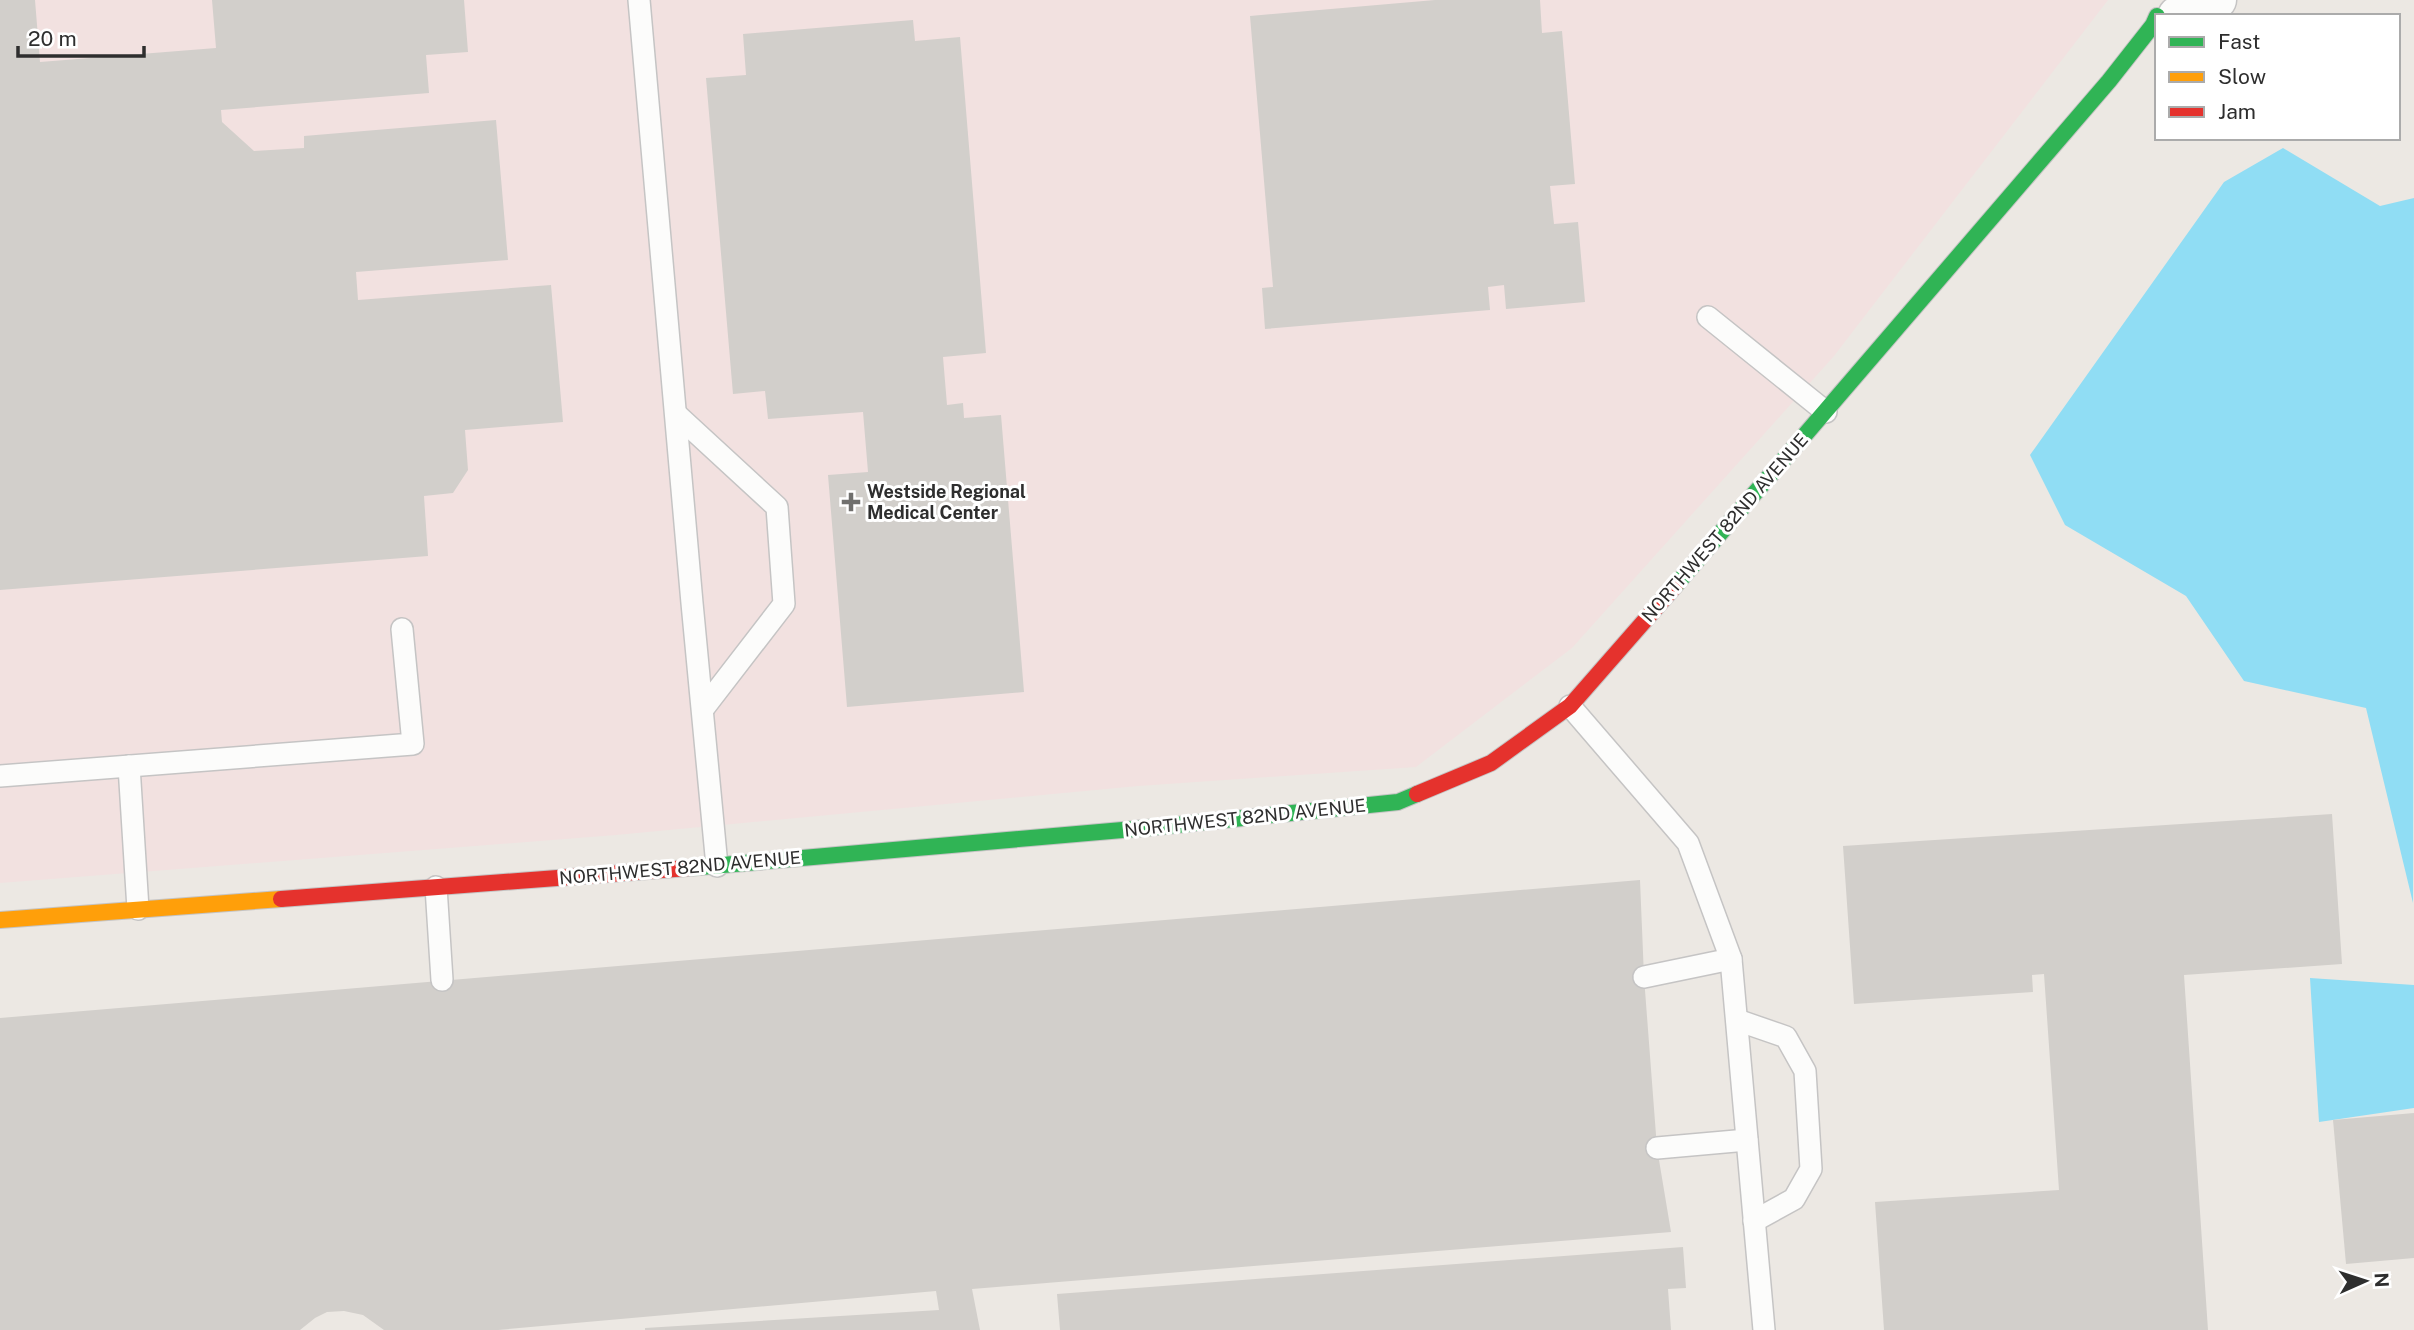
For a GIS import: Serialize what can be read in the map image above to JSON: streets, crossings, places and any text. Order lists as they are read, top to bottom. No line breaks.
{"streets":{"street":["NORTHWEST 82ND AVENUE"]},"places":{"health":["Westside Regional Medical Center"]},"legend":["Fast","Slow","Jam"],"scale_bar":"20 m","north":"right"}
